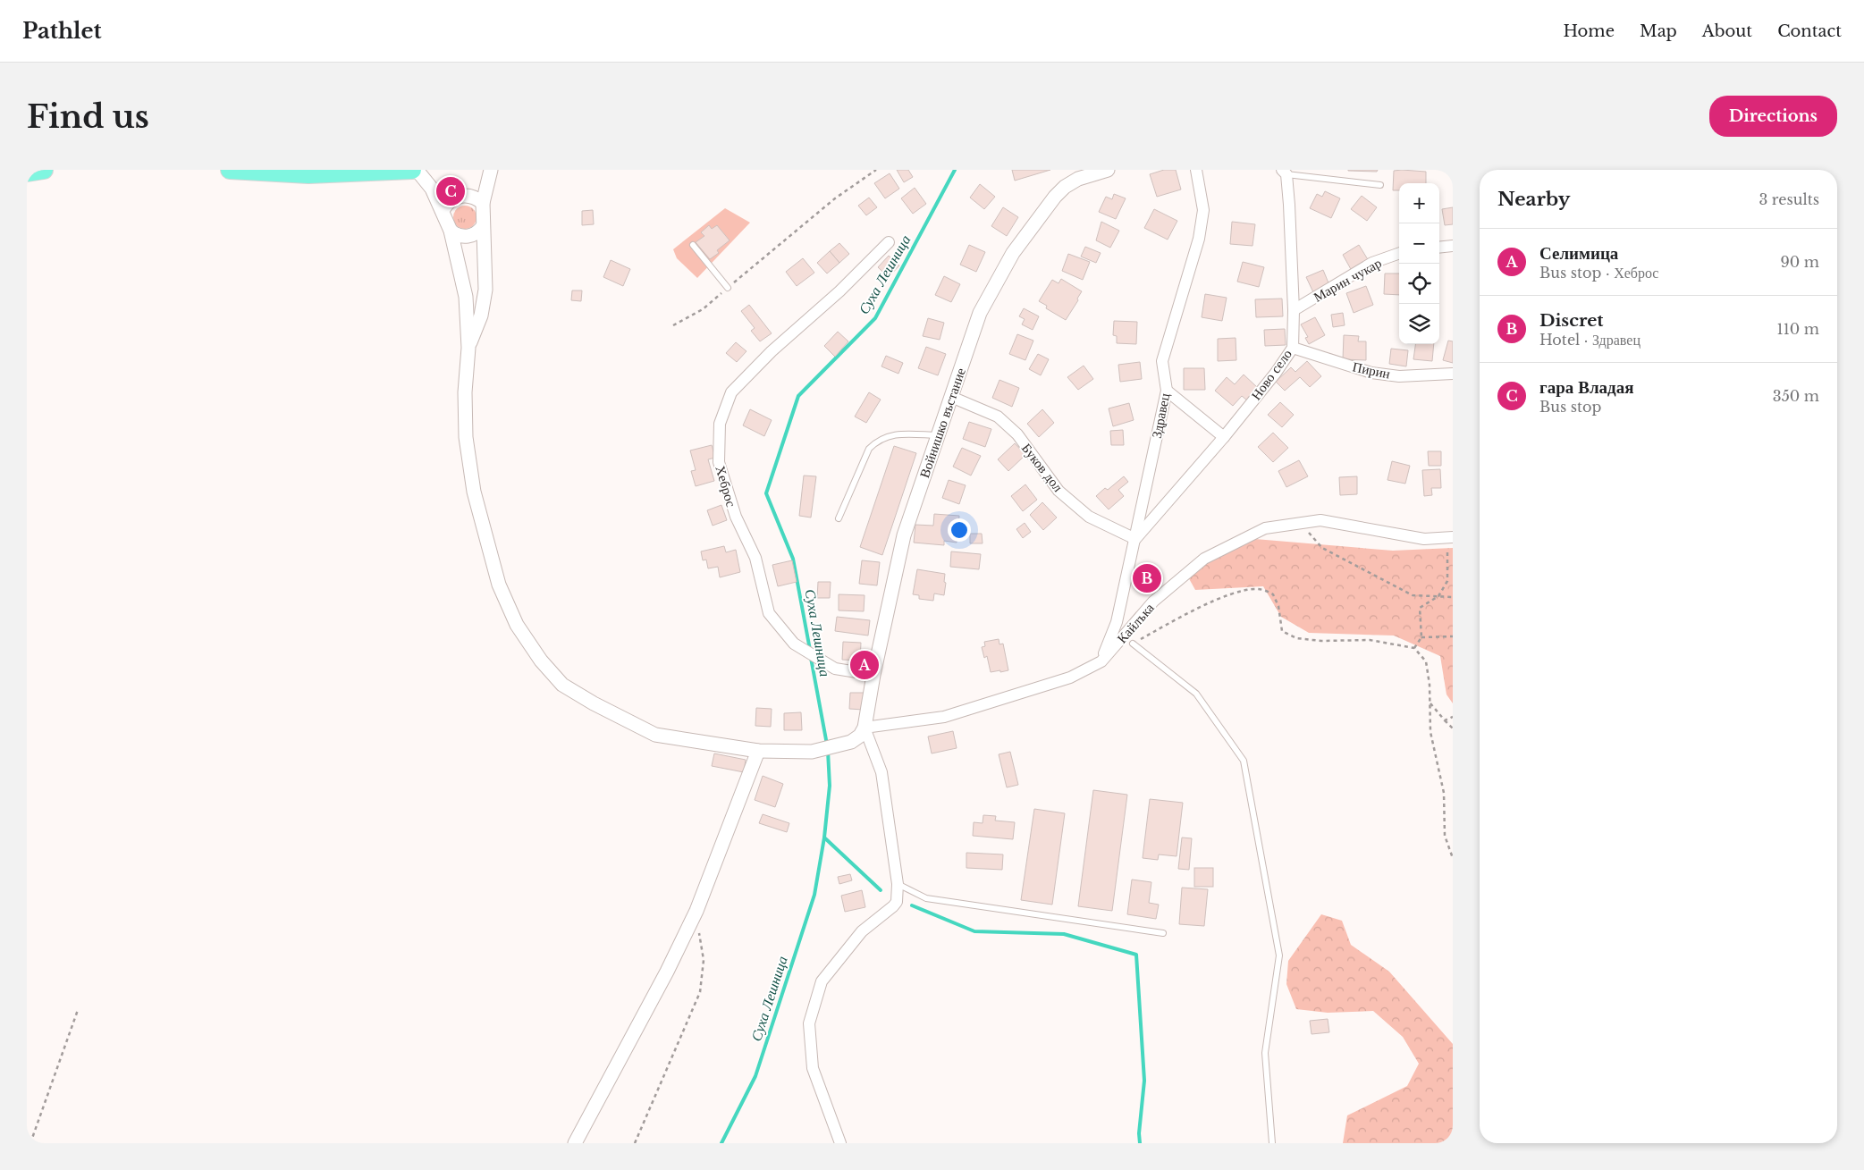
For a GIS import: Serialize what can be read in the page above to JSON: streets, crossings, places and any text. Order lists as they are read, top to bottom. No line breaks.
{"streets":{"street":["Марин чукар","Пирин","Ново село","Здравец","Войнишко въстание","Буков дол","Хеброс","Кайлъка"]},"crossings":[["Марин чукар","Ново село"],["Пирин","Ново село"],["Ново село","Здравец"],["Ново село","Буков дол"],["Здравец","Буков дол"],["Здравец","Кайлъка"],["Войнишко въстание","Буков дол"],["Войнишко въстание","Хеброс"],["Войнишко въстание","Кайлъка"]],"water":["Суха Лешница"],"page":{"header":"Pathlet","nav":["Home","Map","About","Contact"],"buttons":"Directions","title":"Find us","heading":["Nearby","3 results"],"pins":["C","B","A"],"map_buttons":["+","−"],"list":[{"mark":"A","name":"Селимица","note":"Bus stop · Хеброс","value":"90 m"},{"mark":"B","name":"Discret","note":"Hotel · Здравец","value":"110 m"},{"mark":"C","name":"гара Владая","note":"Bus stop","value":"350 m"}]}}
